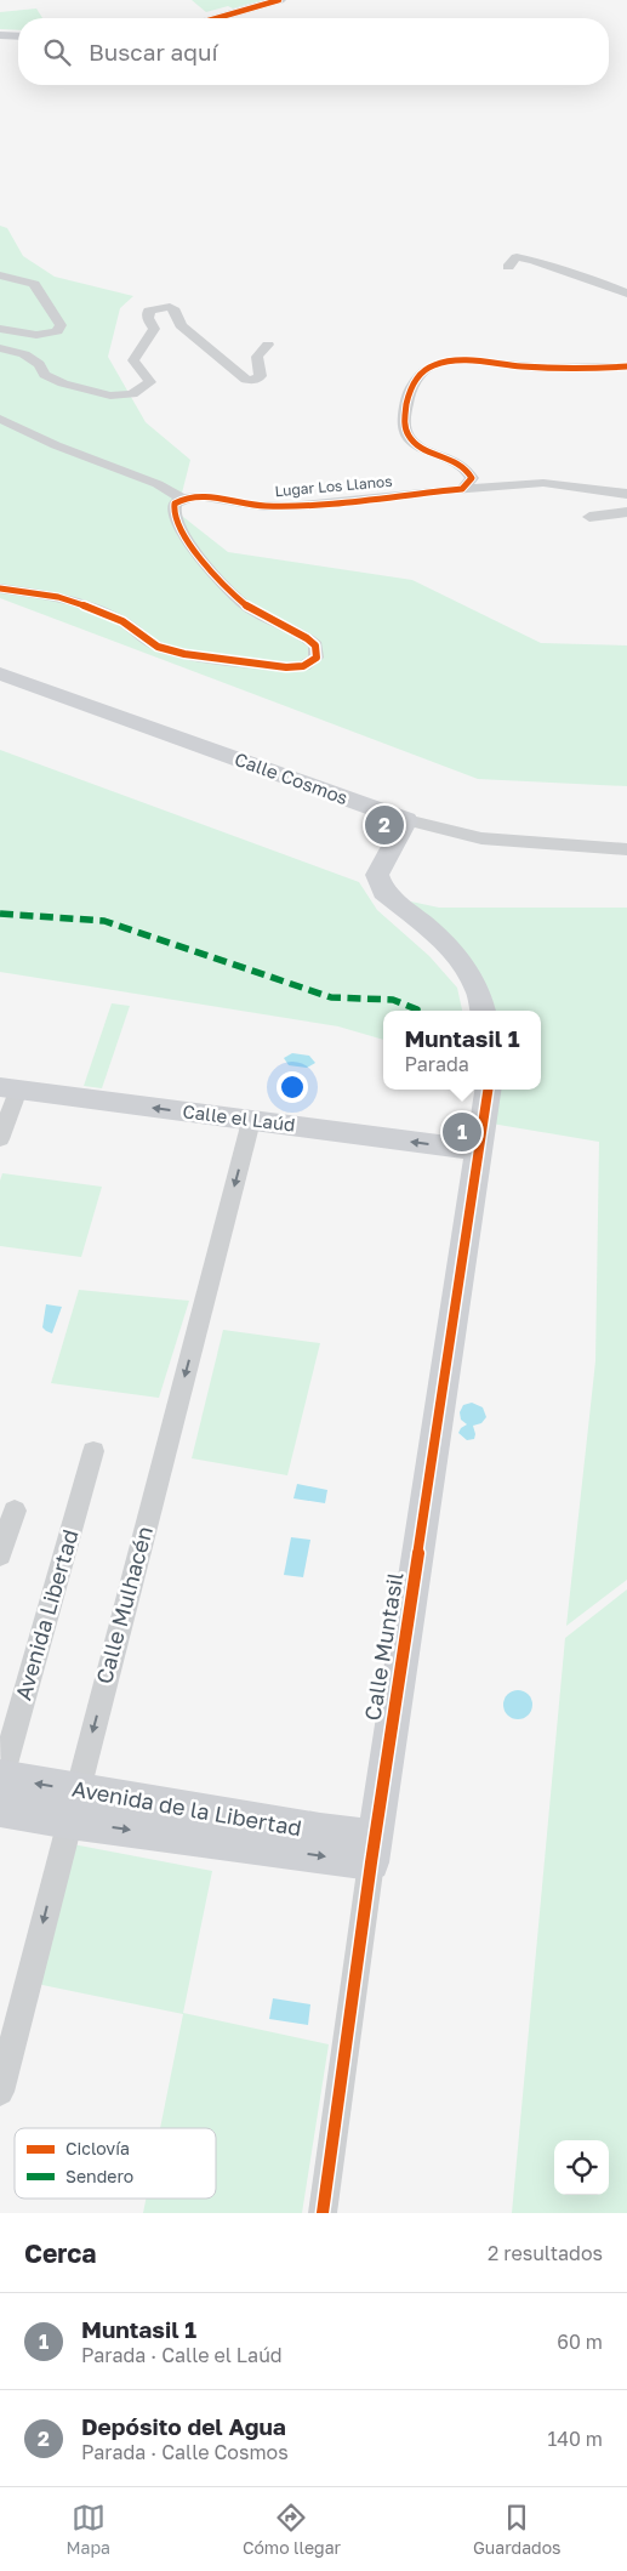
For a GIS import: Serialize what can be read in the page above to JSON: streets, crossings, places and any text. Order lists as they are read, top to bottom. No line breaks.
{"streets":{"street":["Lugar Los Llanos","Calle Cosmos","Calle el Laúd","Calle Mulhacén","Avenida Libertad","Calle Muntasil","Avenida de la Libertad"]},"crossings":[["Calle el Laúd","Calle Mulhacén"],["Calle el Laúd","Calle Muntasil"],["Calle Mulhacén","Avenida de la Libertad"],["Avenida Libertad","Avenida de la Libertad"],["Calle Muntasil","Avenida de la Libertad"]],"one_way":["Calle el Laúd","Calle Mulhacén"],"legend":["Ciclovía","Sendero"],"page":{"search":"Buscar aquí","pins":["2","1"],"popup":["Muntasil 1","Parada"],"heading":["Cerca","2 resultados"],"list":[{"mark":"1","name":"Muntasil 1","note":"Parada · Calle el Laúd","value":"60 m"},{"mark":"2","name":"Depósito del Agua","note":"Parada · Calle Cosmos","value":"140 m"}],"nav":["Mapa","Cómo llegar","Guardados"]}}
